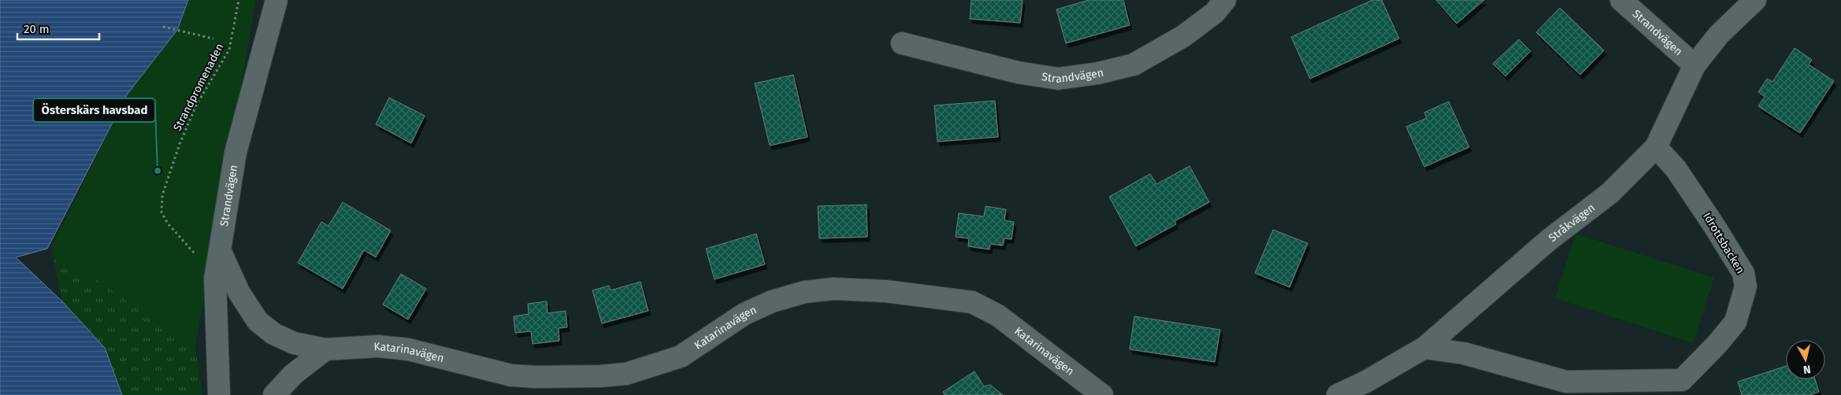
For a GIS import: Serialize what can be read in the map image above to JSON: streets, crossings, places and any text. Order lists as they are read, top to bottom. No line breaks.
{"streets":{"street":["Strandvägen","Stråkvägen","Idrottsbacken","Katarinavägen"],"path":["Strandpromenaden"]},"crossings":[["Strandvägen","Strandpromenaden"],["Strandvägen","Stråkvägen"],["Strandvägen","Katarinavägen"],["Stråkvägen","Idrottsbacken"]],"places":["Österskärs havsbad"],"scale_bar":"20 m","north":"bottom"}
